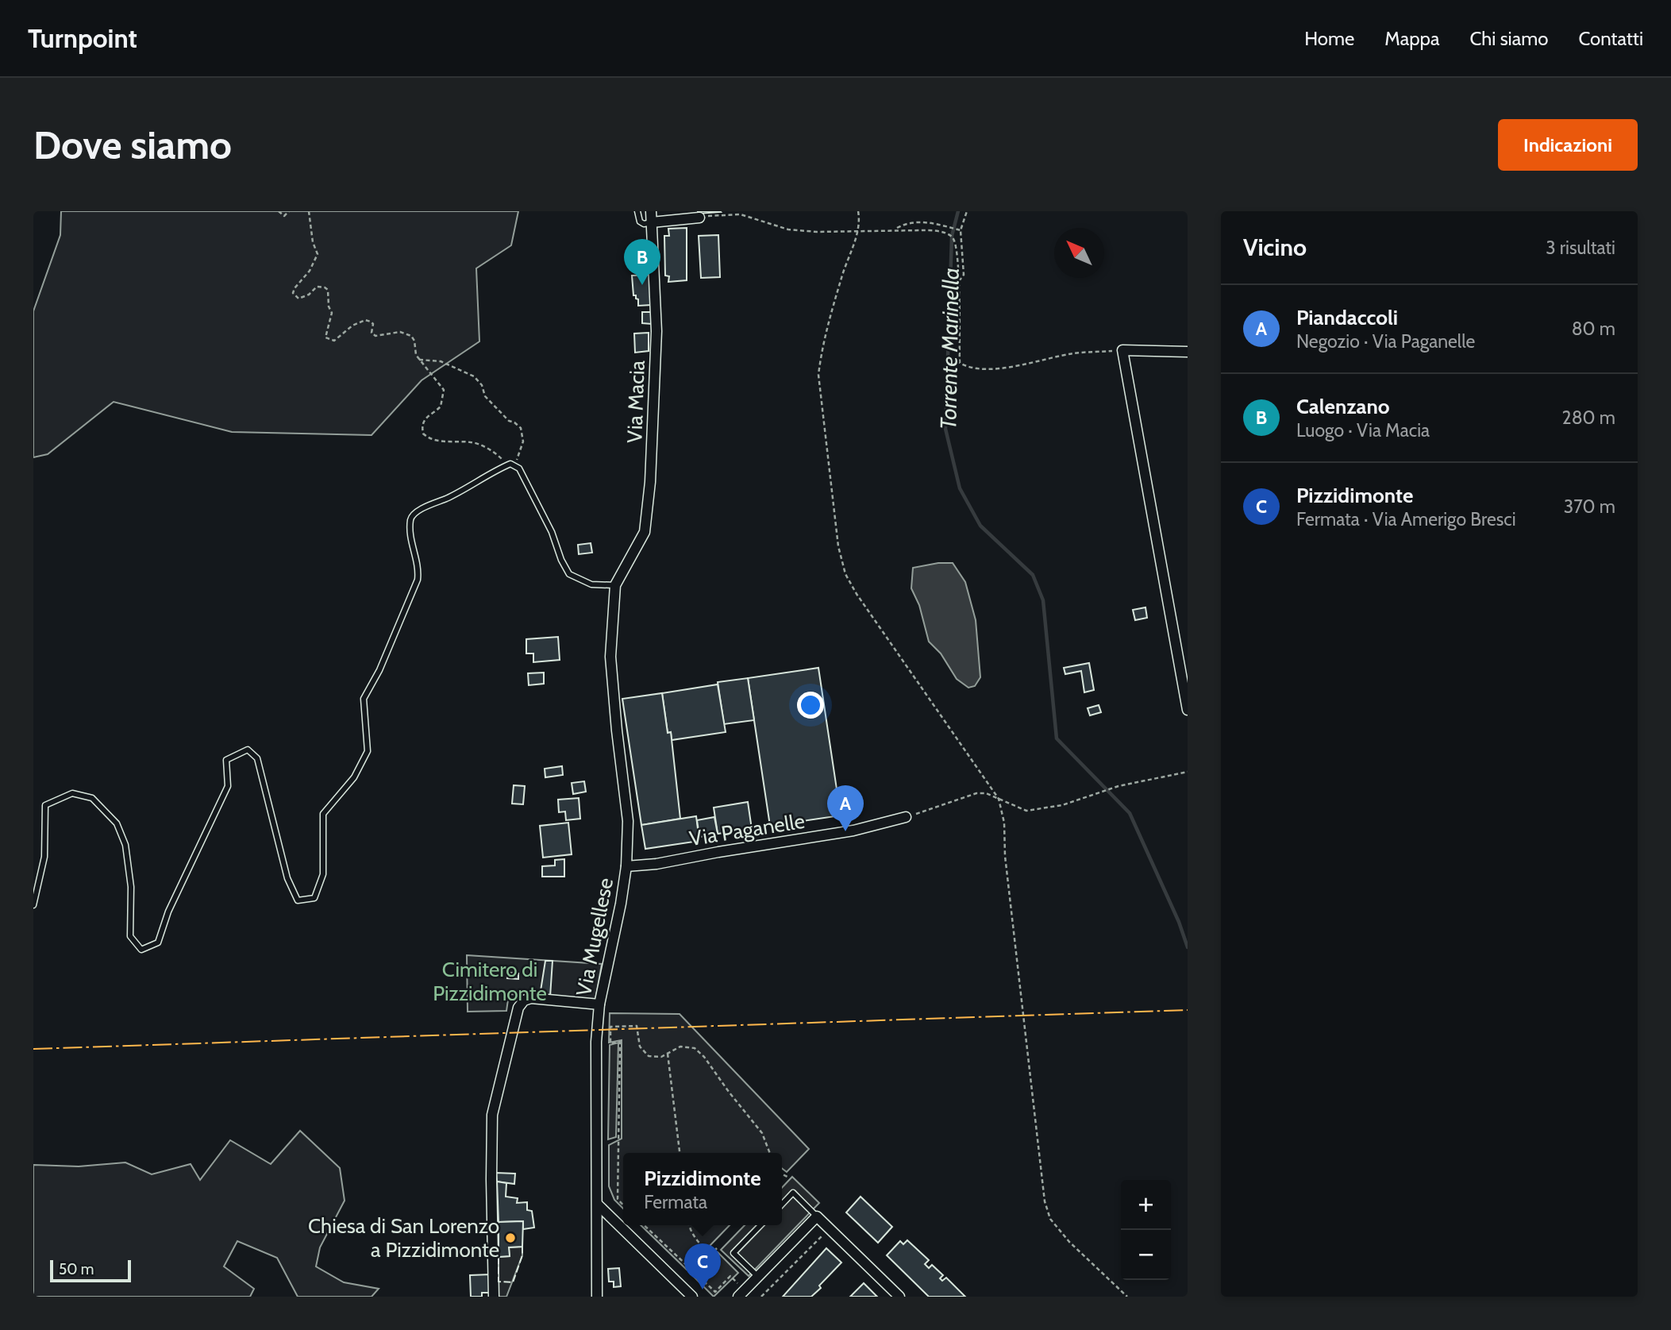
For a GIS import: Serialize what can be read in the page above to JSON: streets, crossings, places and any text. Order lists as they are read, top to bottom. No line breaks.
{"streets":{"street":["Via Macia","Via Paganelle","Via Mugellese"]},"crossings":[["Via Macia","Via Mugellese"],["Via Paganelle","Via Mugellese"]],"water":["Torrente Marinella"],"parks":["Cimitero di Pizzidimonte"],"places":["Chiesa di San Lorenzo a Pizzidimonte"],"scale_bar":"50 m","north":"top left","page":{"header":"Turnpoint","nav":["Home","Mappa","Chi siamo","Contatti"],"buttons":"Indicazioni","title":"Dove siamo","heading":["Vicino","3 risultati"],"pins":["B","A","C"],"list":[{"mark":"A","name":"Piandaccoli","note":"Negozio · Via Paganelle","value":"80 m"},{"mark":"B","name":"Calenzano","note":"Luogo · Via Macia","value":"280 m"},{"mark":"C","name":"Pizzidimonte","note":"Fermata · Via Amerigo Bresci","value":"370 m"}],"popup":["Pizzidimonte","Fermata"],"map_buttons":["+","−"],"scale":"50 m"}}
